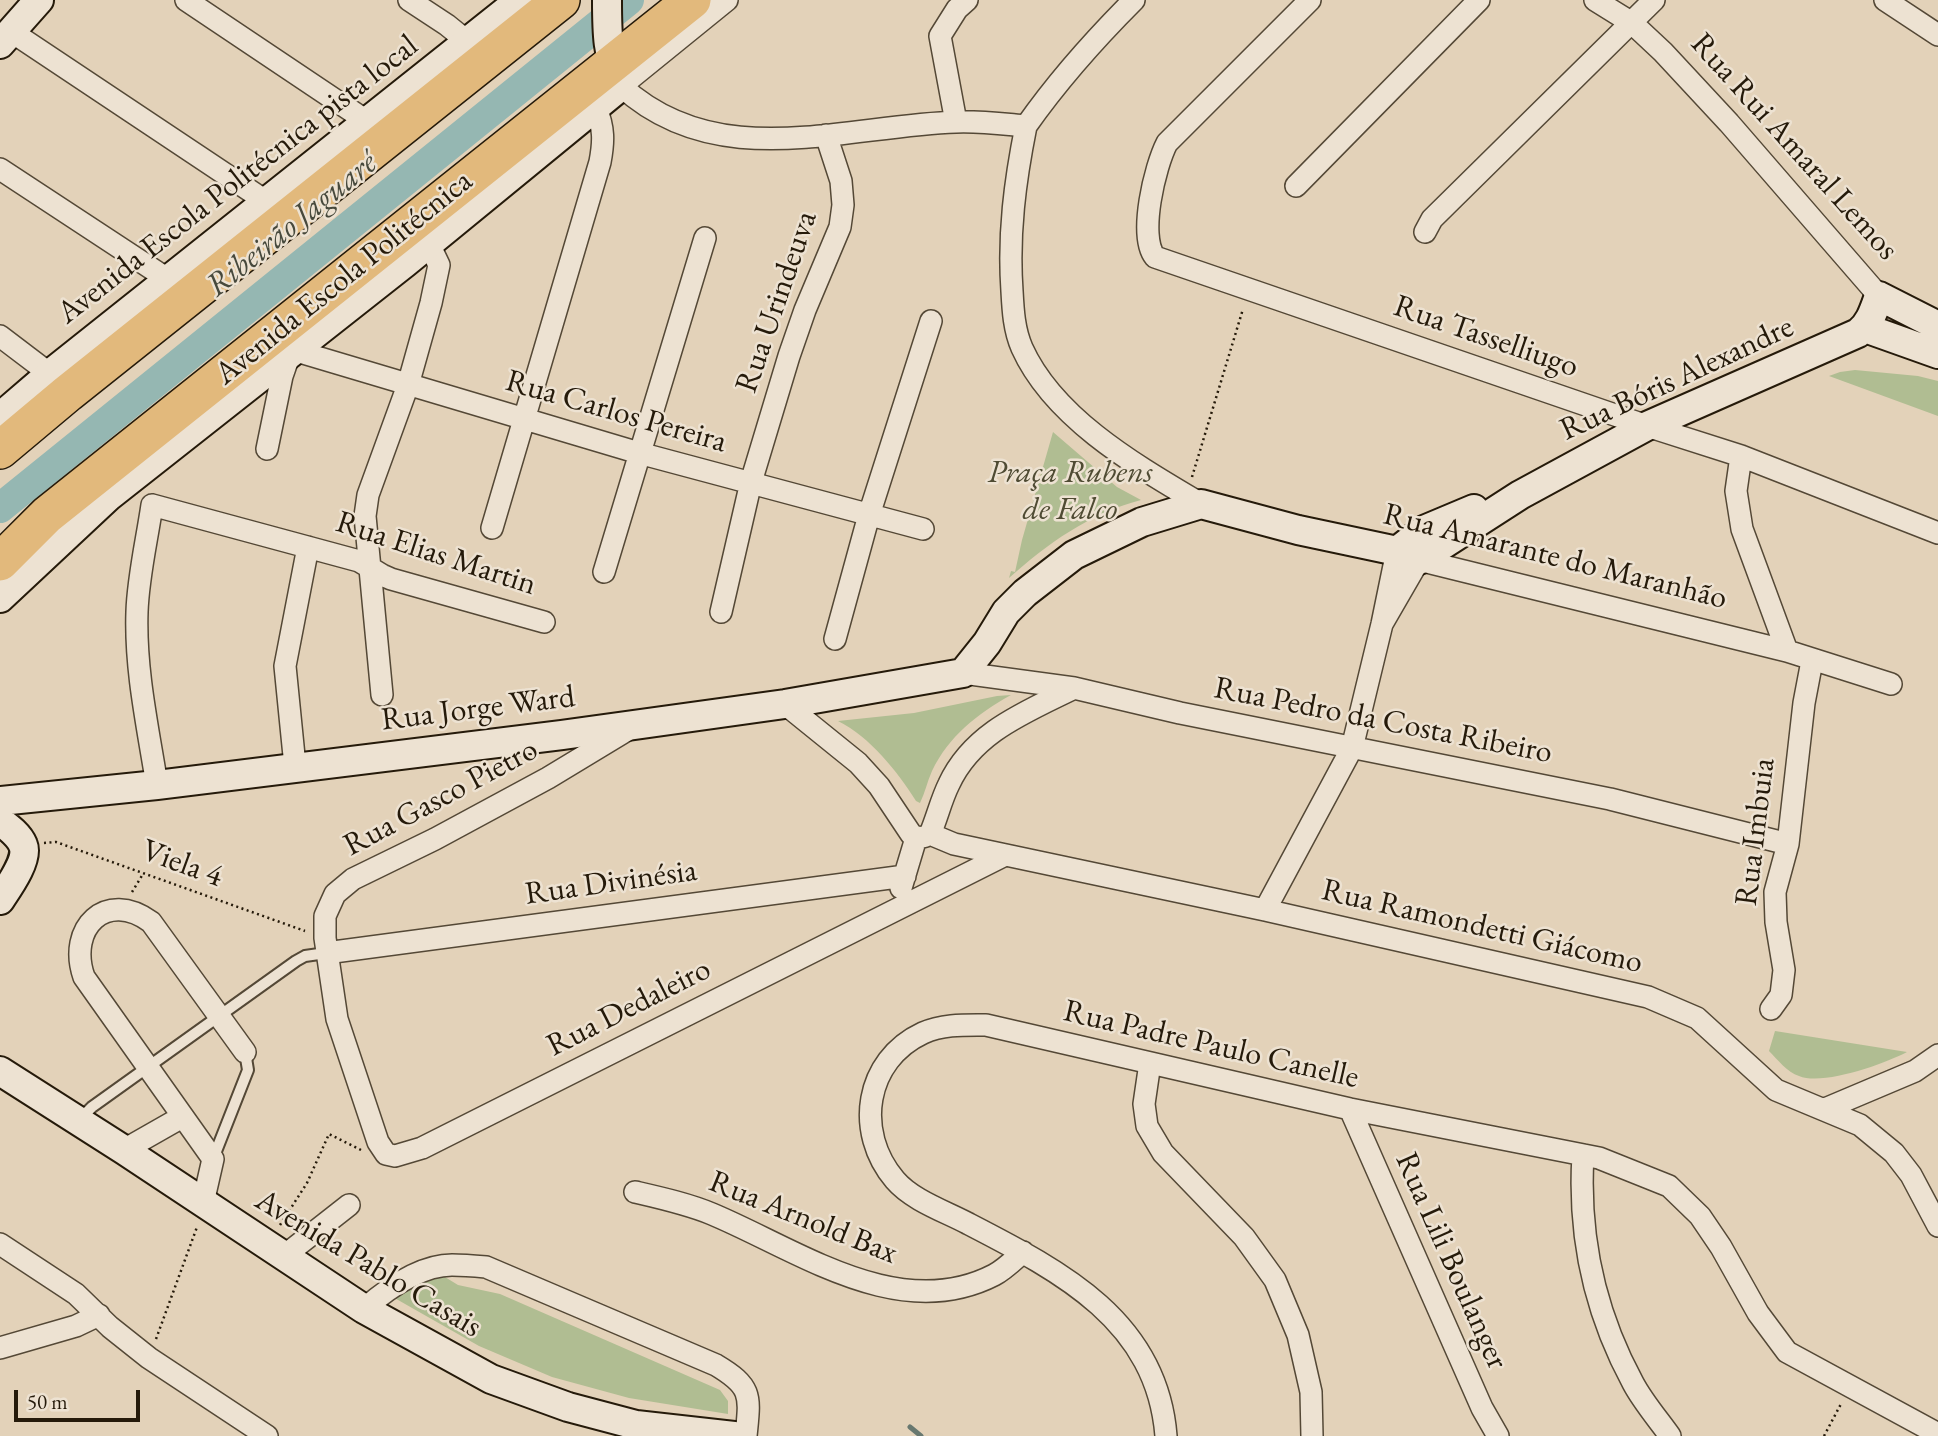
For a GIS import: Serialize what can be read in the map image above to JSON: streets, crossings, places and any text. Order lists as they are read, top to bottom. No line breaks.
{"streets":{"highway":["Avenida Escola Politécnica"],"street":["Rua Rui Amaral Lemos","Avenida Escola Politécnica pista local","Rua Urindeuva","Rua Tasselliugo","Rua Bóris Alexandre","Rua Carlos Pereira","Rua Elias Martin","Rua Amarante do Maranhão","Rua Jorge Ward","Rua Pedro da Costa Ribeiro","Rua Gasco Pietro","Rua Imbuia","Rua Divinésia","Rua Ramondetti Giácomo","Rua Dedaleiro","Rua Padre Paulo Canelle","Rua Arnold Bax","Rua Lili Boulanger","Avenida Pablo Casais"],"path":["Viela 4"]},"crossings":[["Rua Rui Amaral Lemos","Rua Bóris Alexandre"],["Avenida Escola Politécnica","Rua Carlos Pereira"],["Rua Urindeuva","Rua Carlos Pereira"],["Rua Tasselliugo","Rua Bóris Alexandre"],["Rua Bóris Alexandre","Rua Amarante do Maranhão"],["Rua Amarante do Maranhão","Rua Imbuia"],["Rua Jorge Ward","Rua Pedro da Costa Ribeiro"],["Rua Jorge Ward","Rua Gasco Pietro"],["Rua Pedro da Costa Ribeiro","Rua Imbuia"],["Rua Gasco Pietro","Viela 4"],["Rua Gasco Pietro","Rua Divinésia"],["Rua Gasco Pietro","Rua Dedaleiro"],["Viela 4","Rua Divinésia"],["Rua Ramondetti Giácomo","Rua Dedaleiro"],["Rua Padre Paulo Canelle","Rua Arnold Bax"],["Rua Padre Paulo Canelle","Rua Lili Boulanger"]],"water":["Ribeirão Jaguaré"],"parks":["Praça Rubens de Falco"],"scale_bar":"50 m"}
